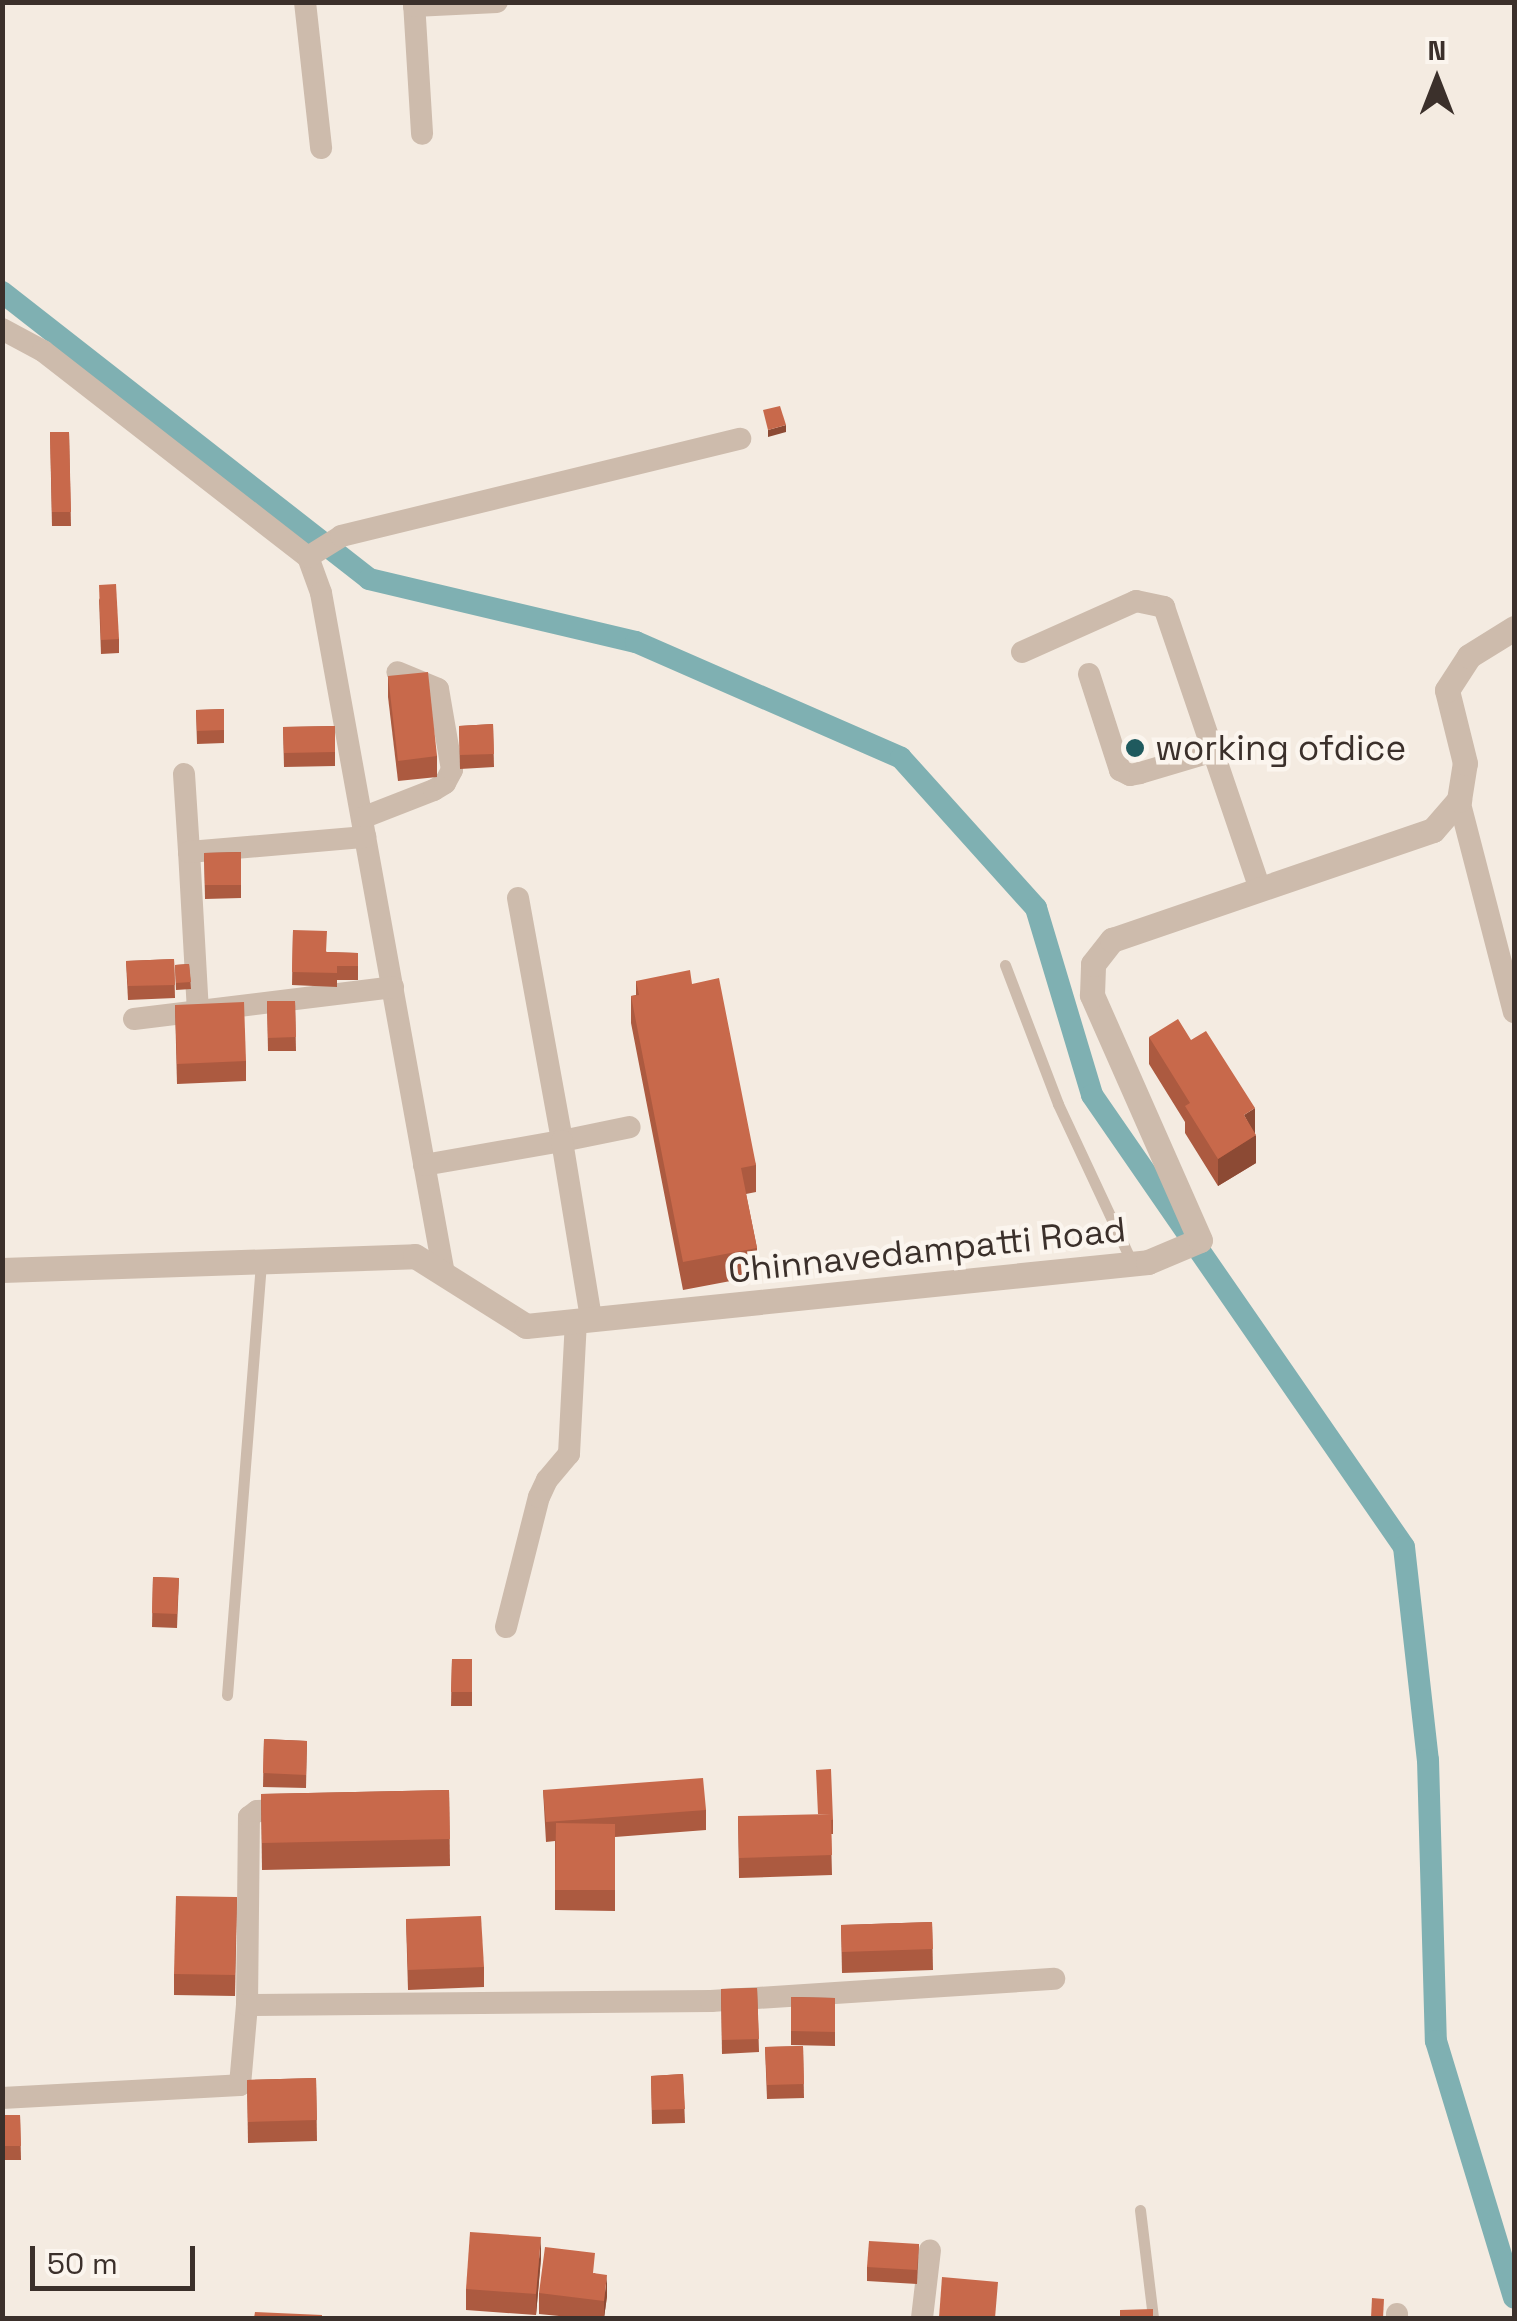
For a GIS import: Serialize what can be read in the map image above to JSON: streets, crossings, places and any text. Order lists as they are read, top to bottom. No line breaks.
{"streets":{"street":["Chinnavedampatti Road"]},"places":["working ofdice"],"scale_bar":"50 m","north":"top"}
